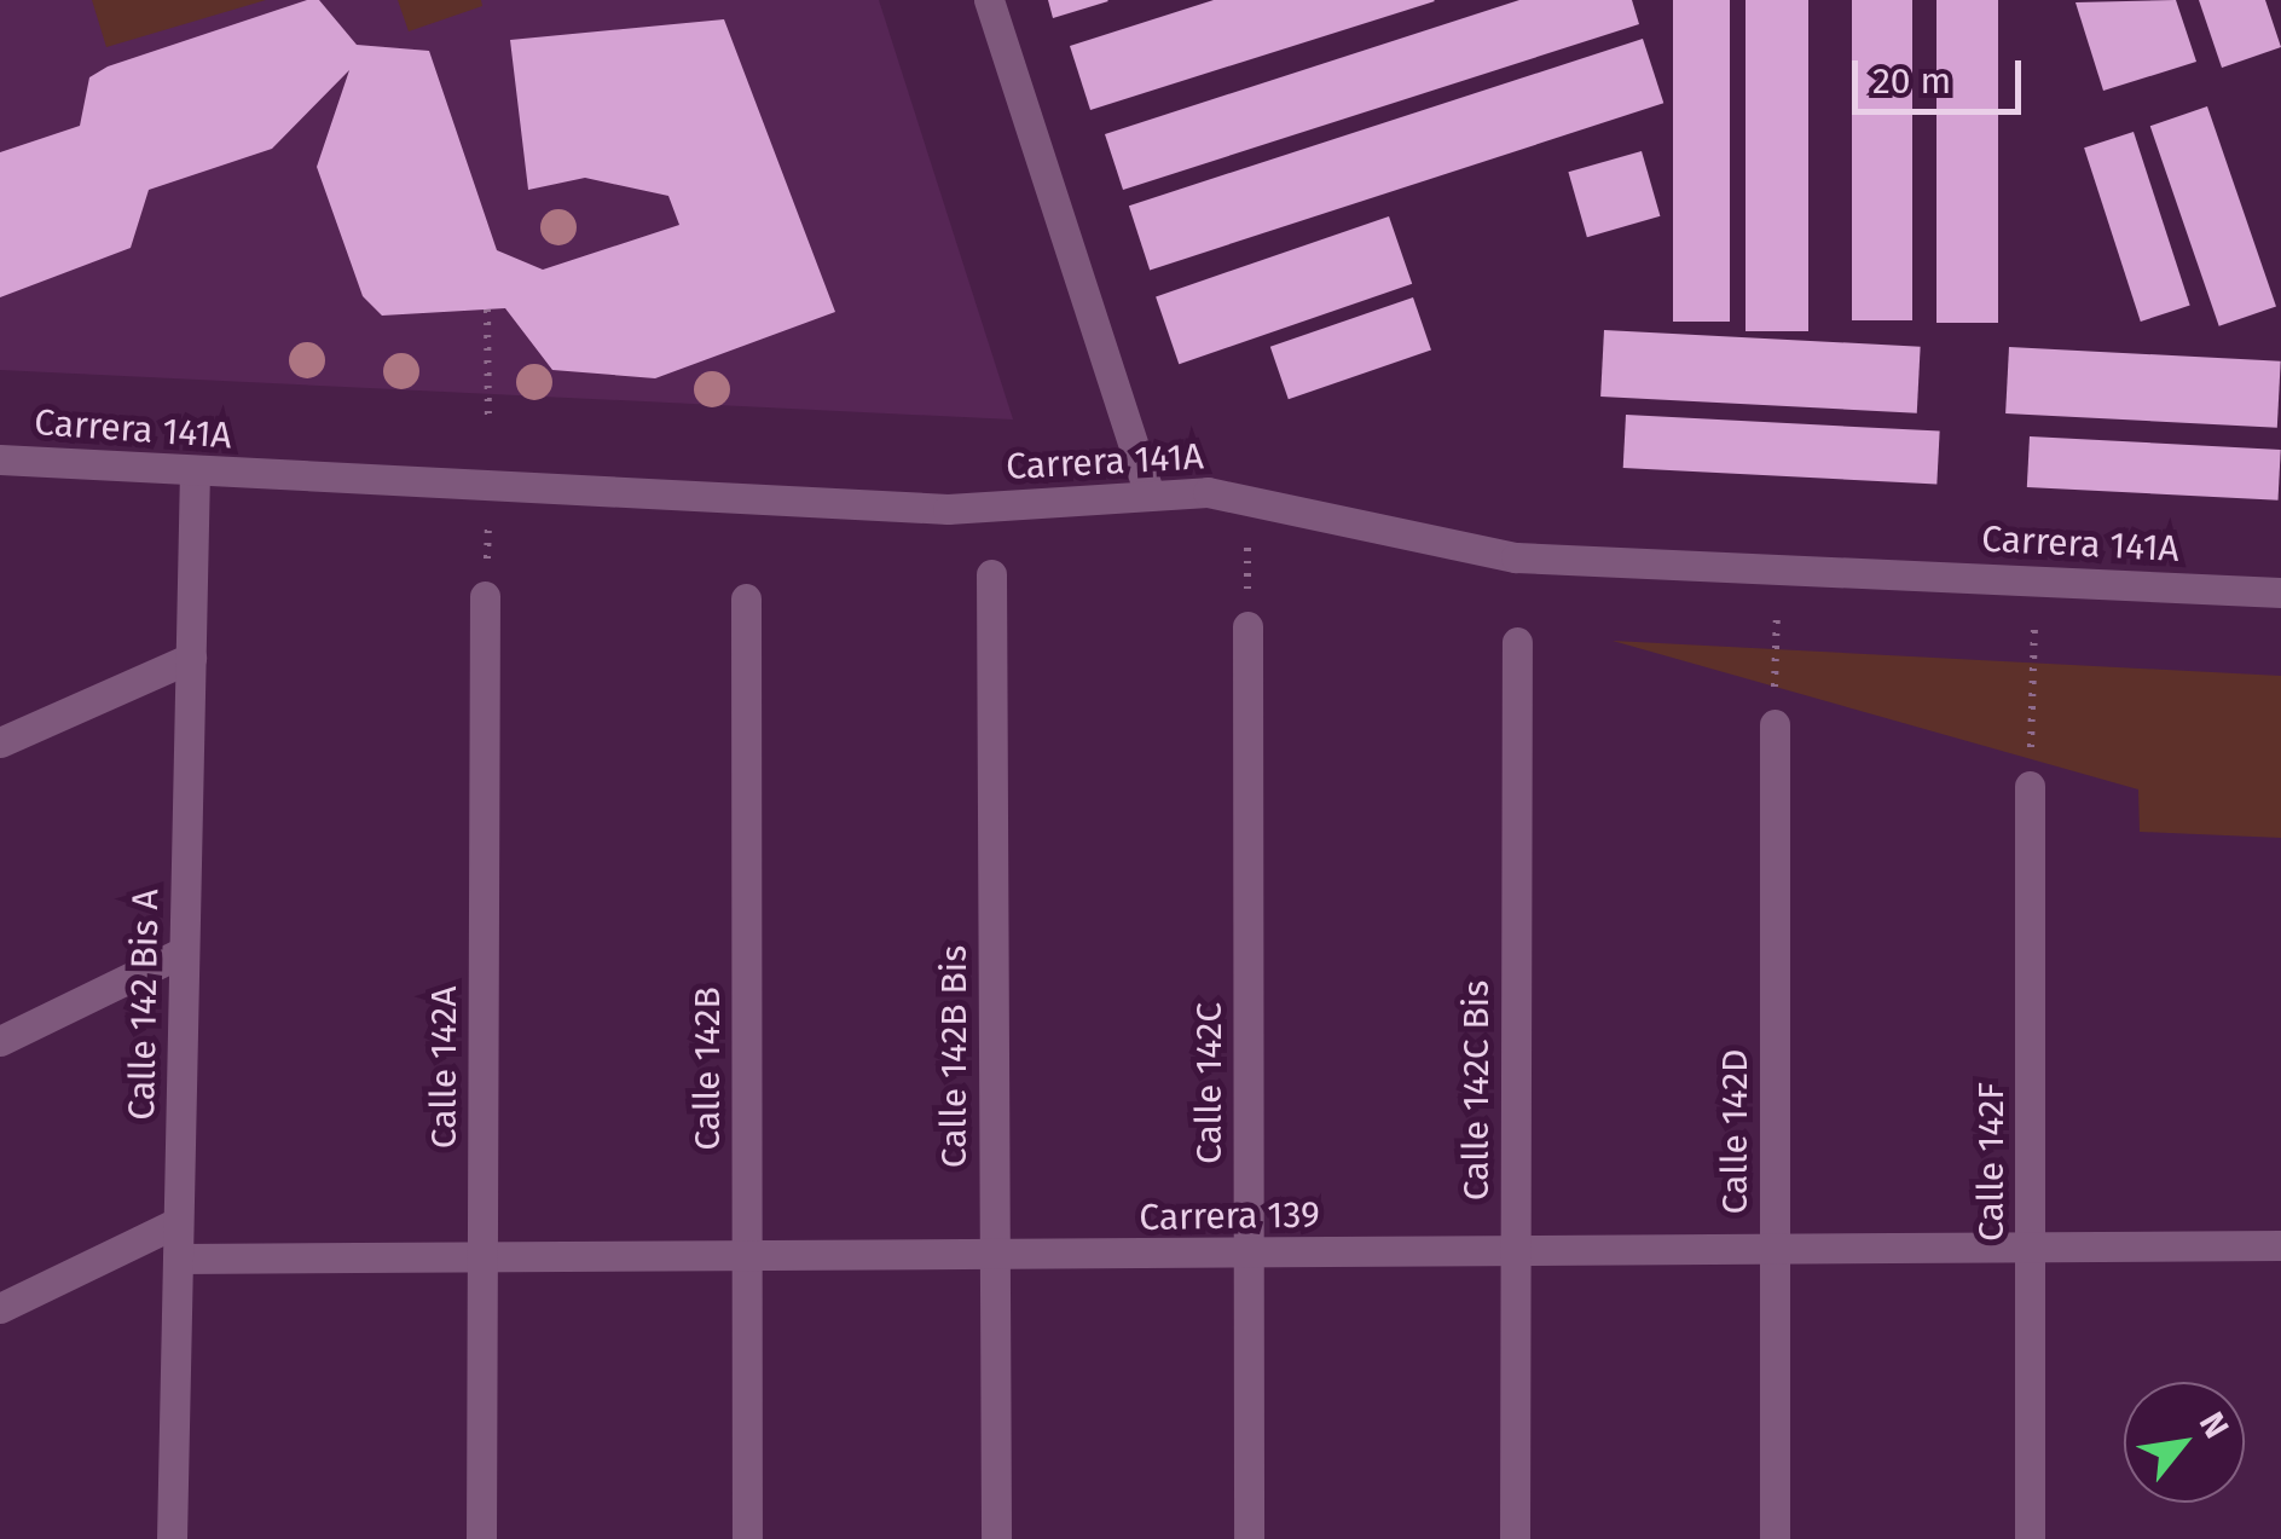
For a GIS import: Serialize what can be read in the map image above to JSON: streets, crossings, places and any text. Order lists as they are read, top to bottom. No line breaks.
{"streets":{"street":["Carrera 141A","Calle 142 Bis A","Calle 142B Bis","Calle 142A","Calle 142B","Calle 142C","Calle 142C Bis","Calle 142D","Calle 142F","Carrera 139"]},"crossings":[["Carrera 141A","Calle 142 Bis A"],["Calle 142 Bis A","Carrera 139"],["Calle 142B Bis","Carrera 139"],["Calle 142A","Carrera 139"],["Calle 142B","Carrera 139"],["Calle 142C","Carrera 139"],["Calle 142C Bis","Carrera 139"],["Calle 142D","Carrera 139"],["Calle 142F","Carrera 139"]],"scale_bar":"20 m","north":"top right"}
